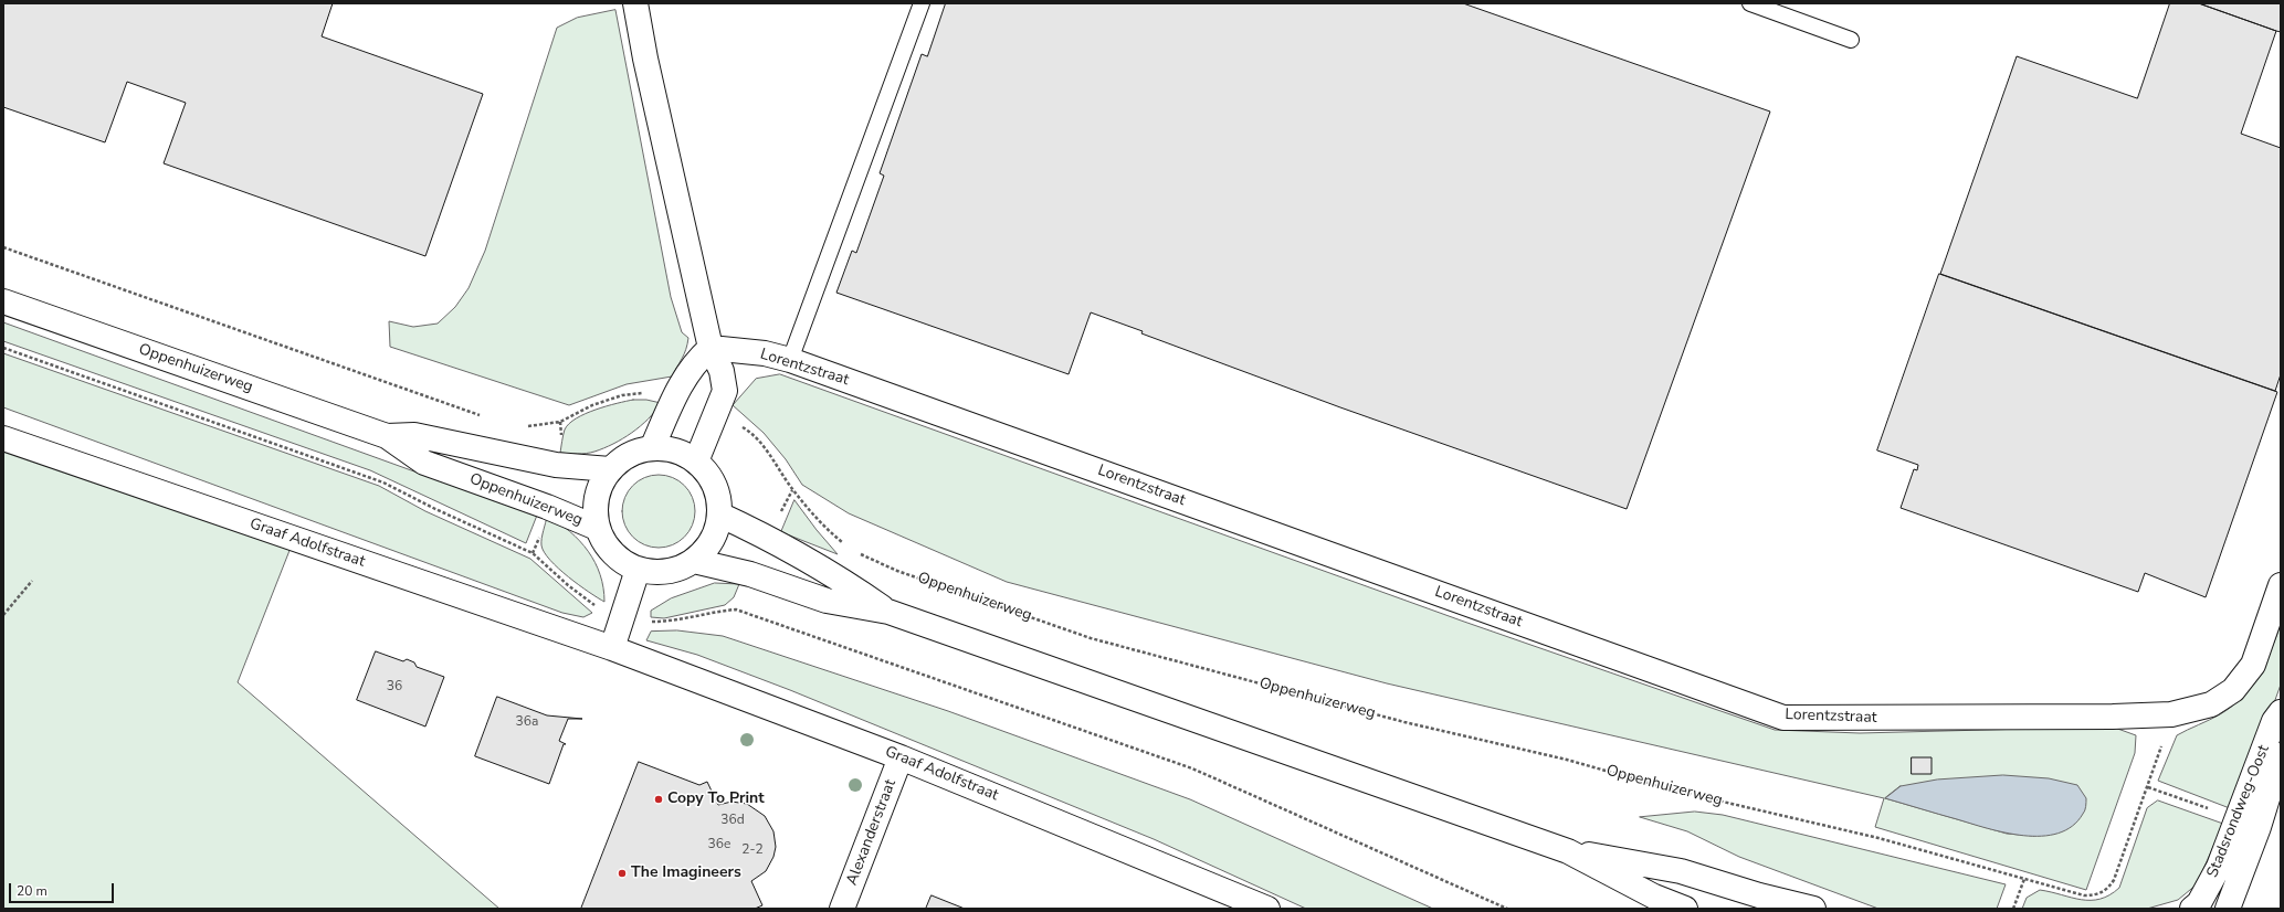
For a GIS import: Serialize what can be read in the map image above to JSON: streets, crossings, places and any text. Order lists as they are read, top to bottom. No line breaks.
{"streets":{"street":["Lorentzstraat","Oppenhuizerweg","Graaf Adolfstraat","Stadsrondweg-Oost","Alexanderstraat"]},"crossings":[["Lorentzstraat","Oppenhuizerweg"],["Graaf Adolfstraat","Alexanderstraat"]],"places":["Copy To Print","The Imagineers"],"house_numbers":["36","36a","36d","36e","2-2"],"scale_bar":"20 m"}
